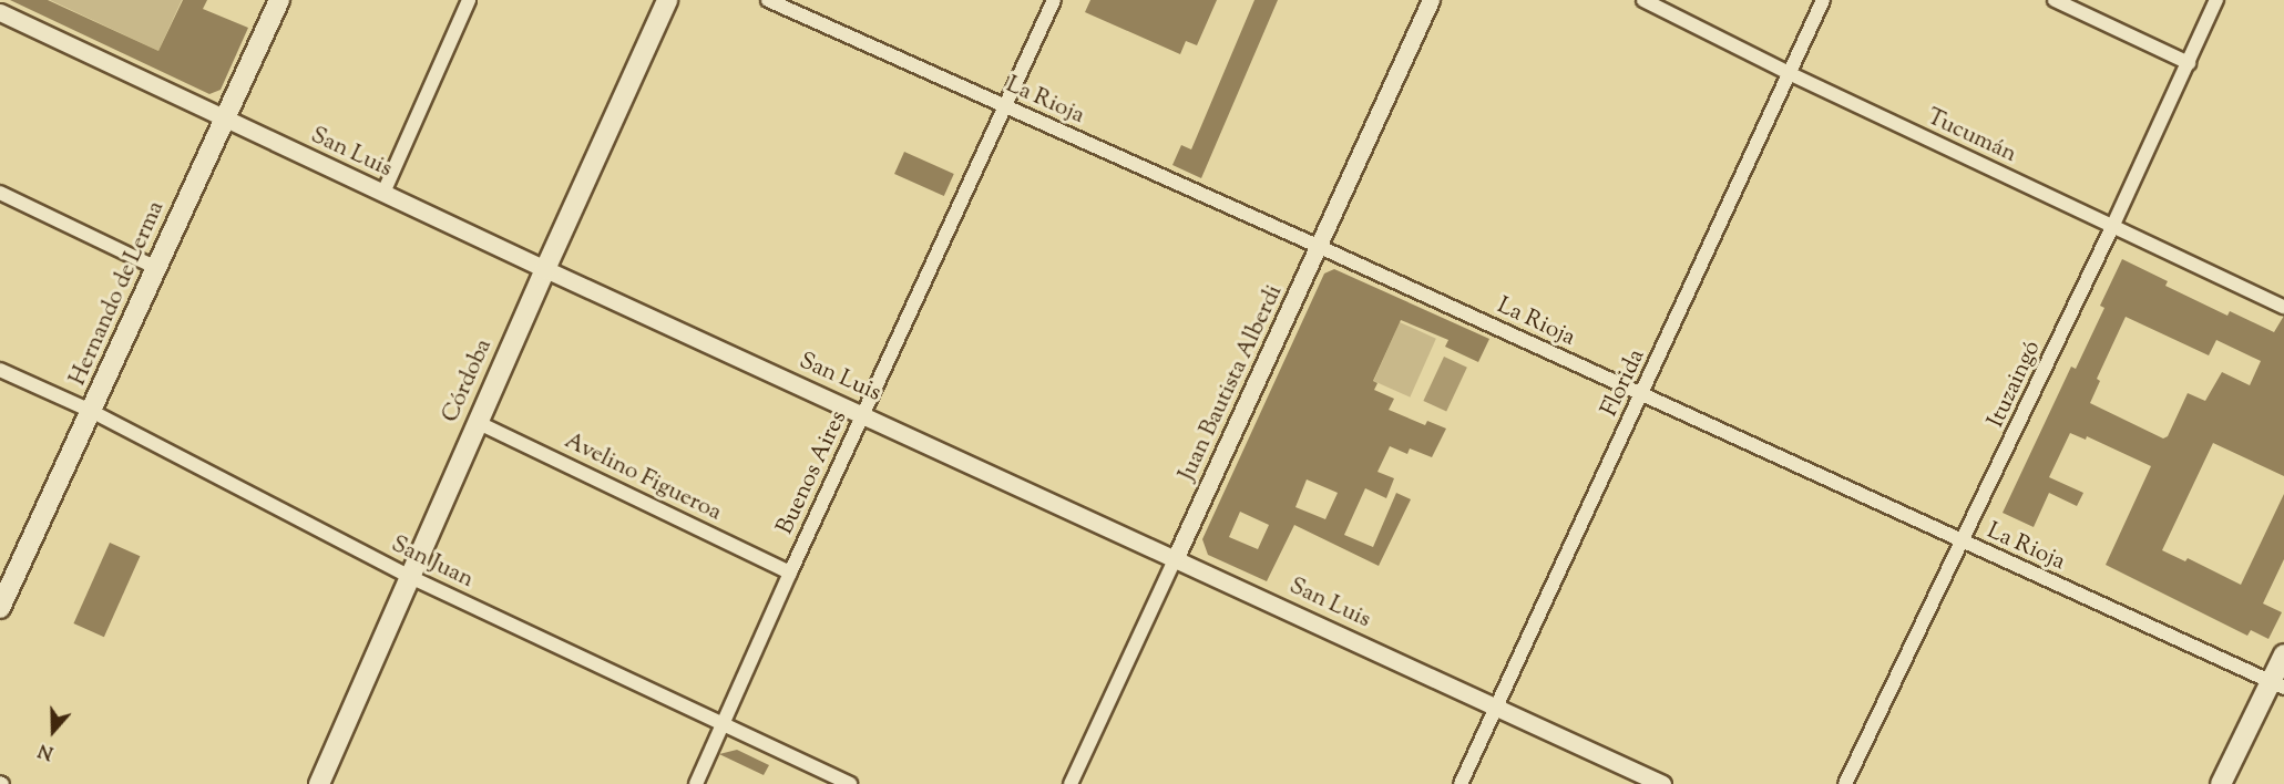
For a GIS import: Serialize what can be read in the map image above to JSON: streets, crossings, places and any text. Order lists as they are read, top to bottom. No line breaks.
{"streets":{"main road":["Hernando de Lerma","Córdoba"],"street":["La Rioja","Tucumán","San Luis","Juan Bautista Alberdi","Florida","Ituzaingó","Buenos Aires","Avelino Figueroa","San Juan"]},"crossings":[["La Rioja","Juan Bautista Alberdi"],["La Rioja","Florida"],["La Rioja","Ituzaingó"],["La Rioja","Buenos Aires"],["Tucumán","Florida"],["Tucumán","Ituzaingó"],["San Luis","Hernando de Lerma"],["San Luis","Córdoba"],["San Luis","Juan Bautista Alberdi"],["San Luis","Florida"],["San Luis","Buenos Aires"],["Hernando de Lerma","San Juan"],["Córdoba","Avelino Figueroa"],["Córdoba","San Juan"],["Buenos Aires","Avelino Figueroa"],["Buenos Aires","San Juan"]],"north":"bottom"}
